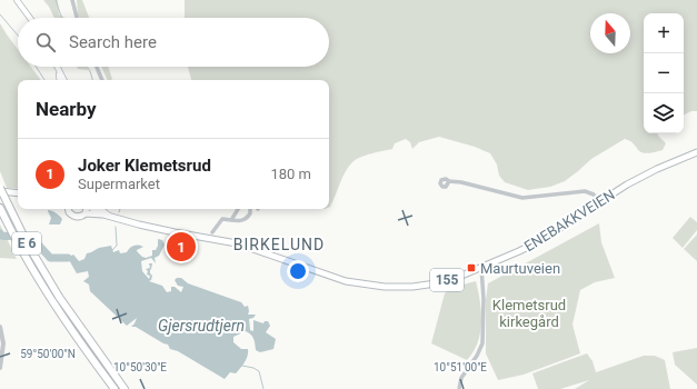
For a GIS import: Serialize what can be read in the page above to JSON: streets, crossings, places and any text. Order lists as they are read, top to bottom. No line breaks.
{"streets":{"highway":["E 6"],"main road":["ENEBAKKVEIEN","155"]},"districts":["BIRKELUND"],"water":["Gjersrudtjern"],"parks":["Klemetsrud kirkegård"],"places":{"transit":["Maurtuveien"]},"north":"top","page":{"map_buttons":["+","−"],"search":"Search here","heading":"Nearby","list":[{"mark":"1","name":"Joker Klemetsrud","note":"Supermarket","value":"180 m"}],"pins":"1"},"coordinates":["59°50'00\"N","10°50'30\"E","10°51'00\"E"]}
